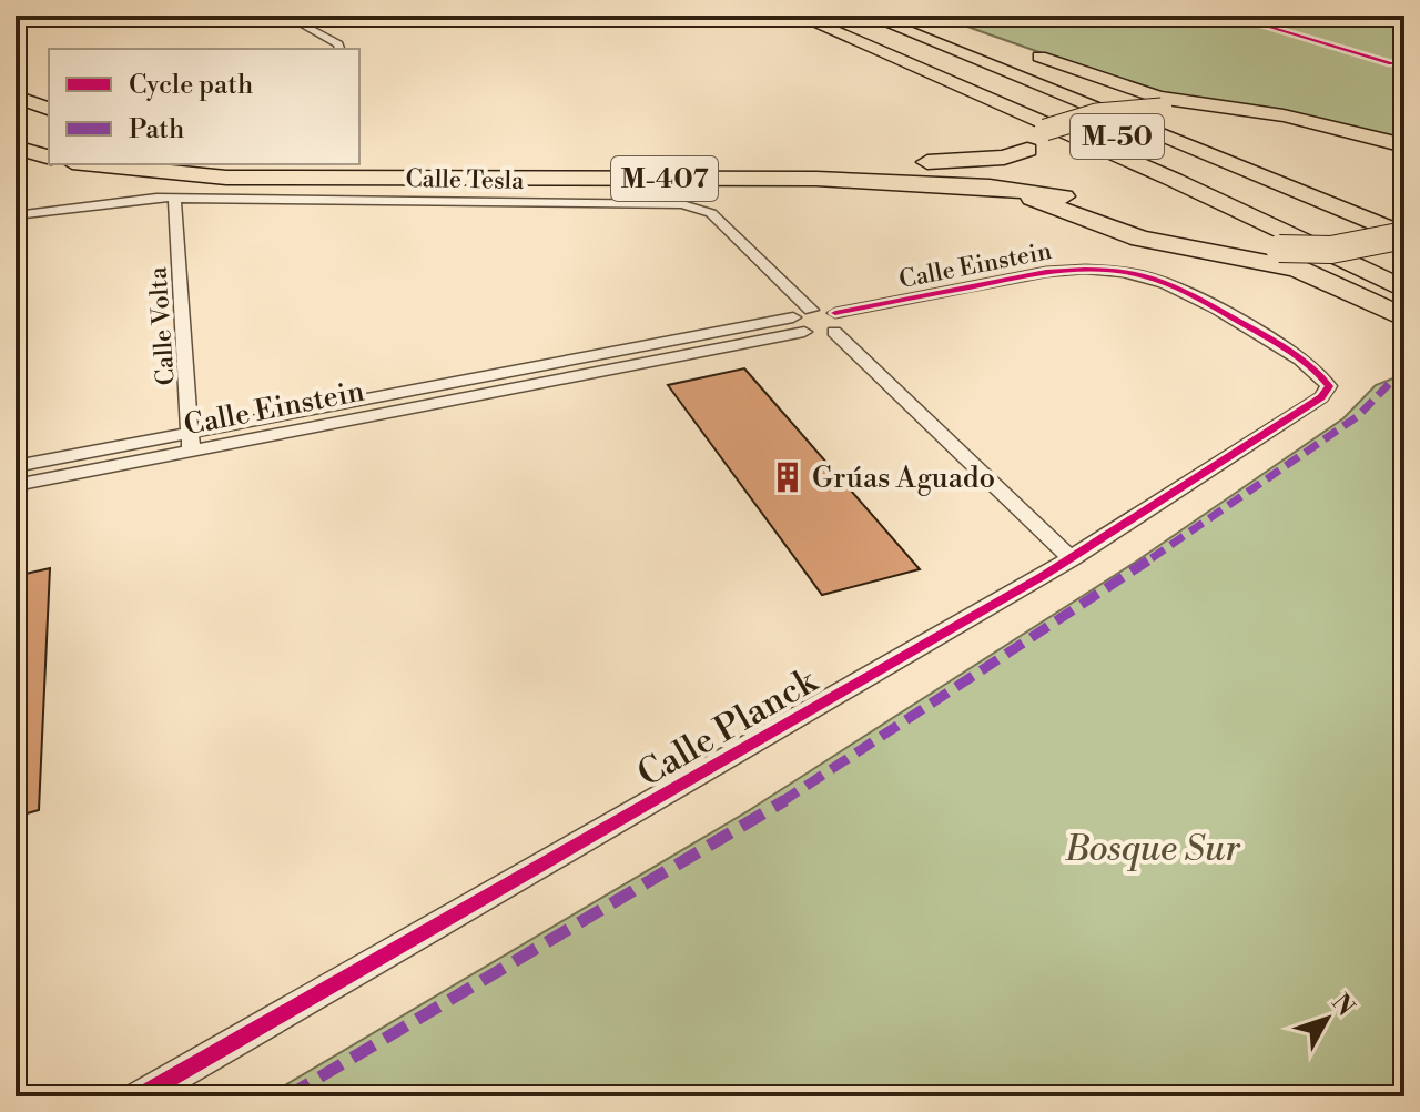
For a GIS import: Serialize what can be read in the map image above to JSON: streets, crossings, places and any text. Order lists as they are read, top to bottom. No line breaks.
{"streets":{"highway":["M-50","M-407"],"street":["Calle Tesla","Calle Einstein","Calle Volta","Calle Planck"]},"crossings":[["M-50","M-407"],["Calle Tesla","Calle Volta"],["Calle Einstein","Calle Volta"],["Calle Einstein","Calle Planck"]],"parks":["Bosque Sur"],"places":{"building":["Grúas Aguado"]},"legend":["Cycle path","Path"],"north":"top right"}
